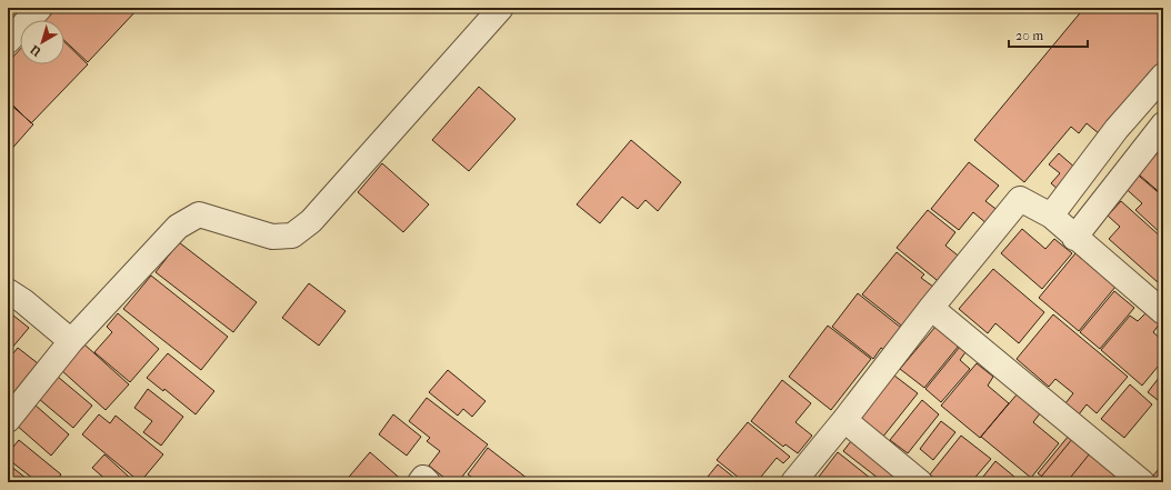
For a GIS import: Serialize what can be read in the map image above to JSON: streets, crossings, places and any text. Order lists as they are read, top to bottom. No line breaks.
{"scale_bar":"20 m","north":"bottom left"}
